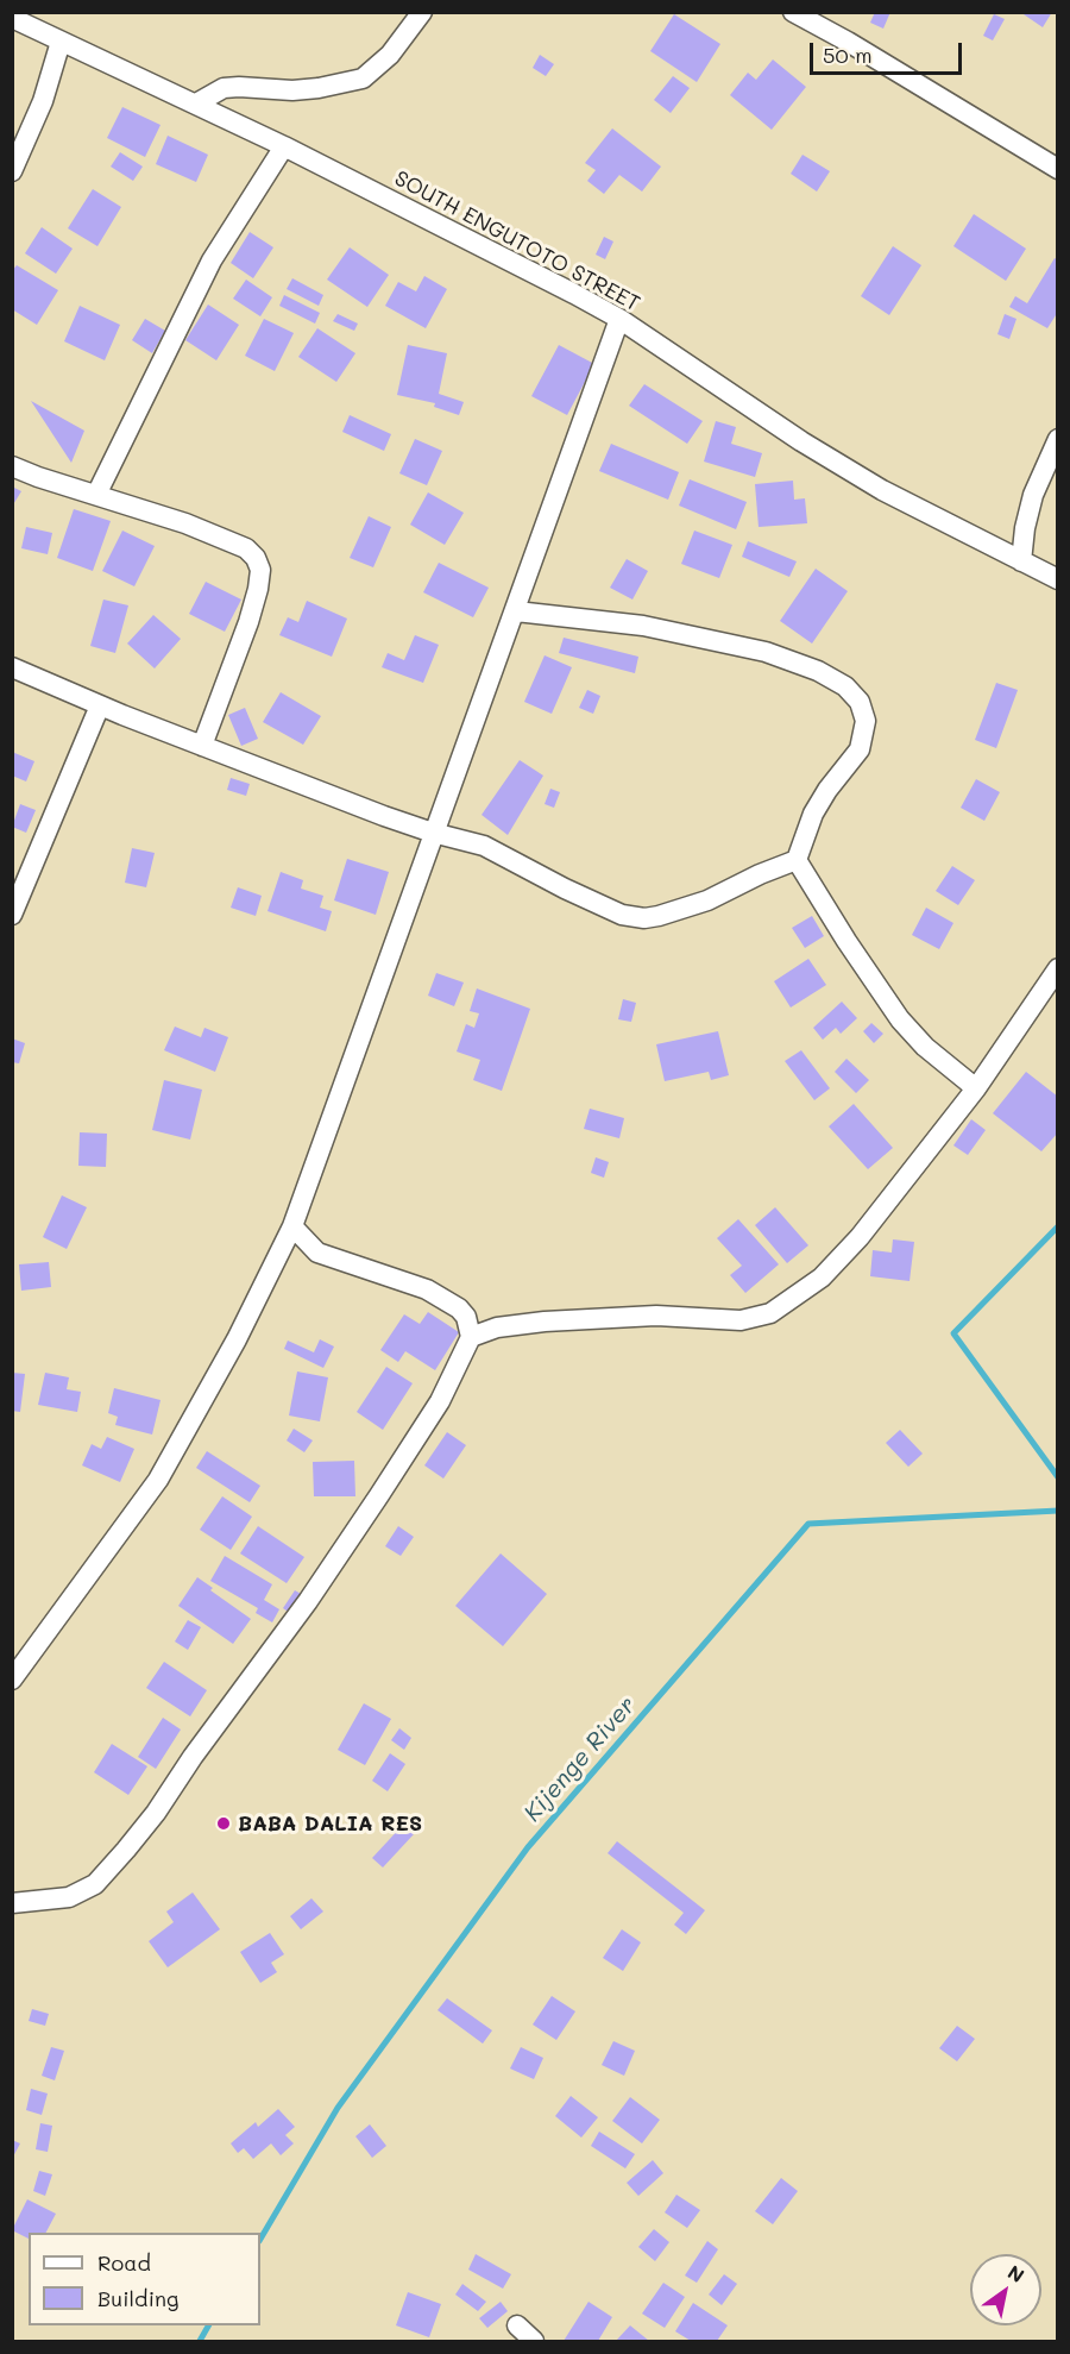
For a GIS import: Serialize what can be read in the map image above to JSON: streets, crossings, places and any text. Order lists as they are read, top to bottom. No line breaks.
{"streets":{"street":["SOUTH ENGUTOTO STREET"]},"water":["Kijenge River"],"places":["BABA DALIA RES"],"legend":["Road","Building"],"scale_bar":"50 m","north":"top right"}
